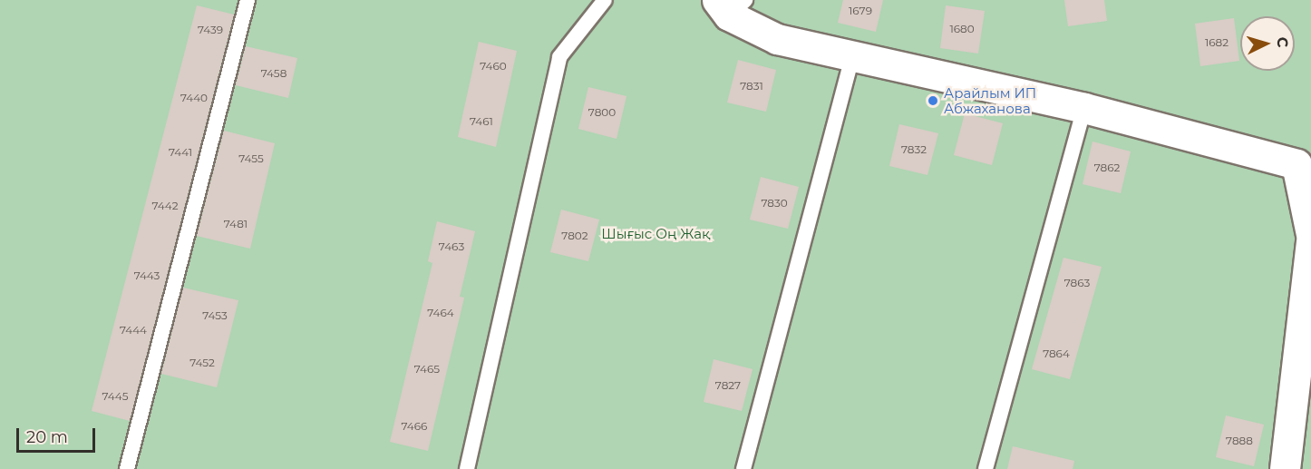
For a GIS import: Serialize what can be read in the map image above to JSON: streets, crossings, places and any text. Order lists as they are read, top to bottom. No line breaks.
{"parks":["Шығыс Оң Жақ"],"places":["Арайлым ИП Абжаханова"],"house_numbers":["1679","1680","7439","1682","7460","7458","7831","7440","7800","7461","7832","7441","7455","7862","7830","7442","7481","7802","7463","7443","7863","7464","7453","7444","7864","7452","7465","7827","7445","7466","7888"],"scale_bar":"20 m","north":"right"}
